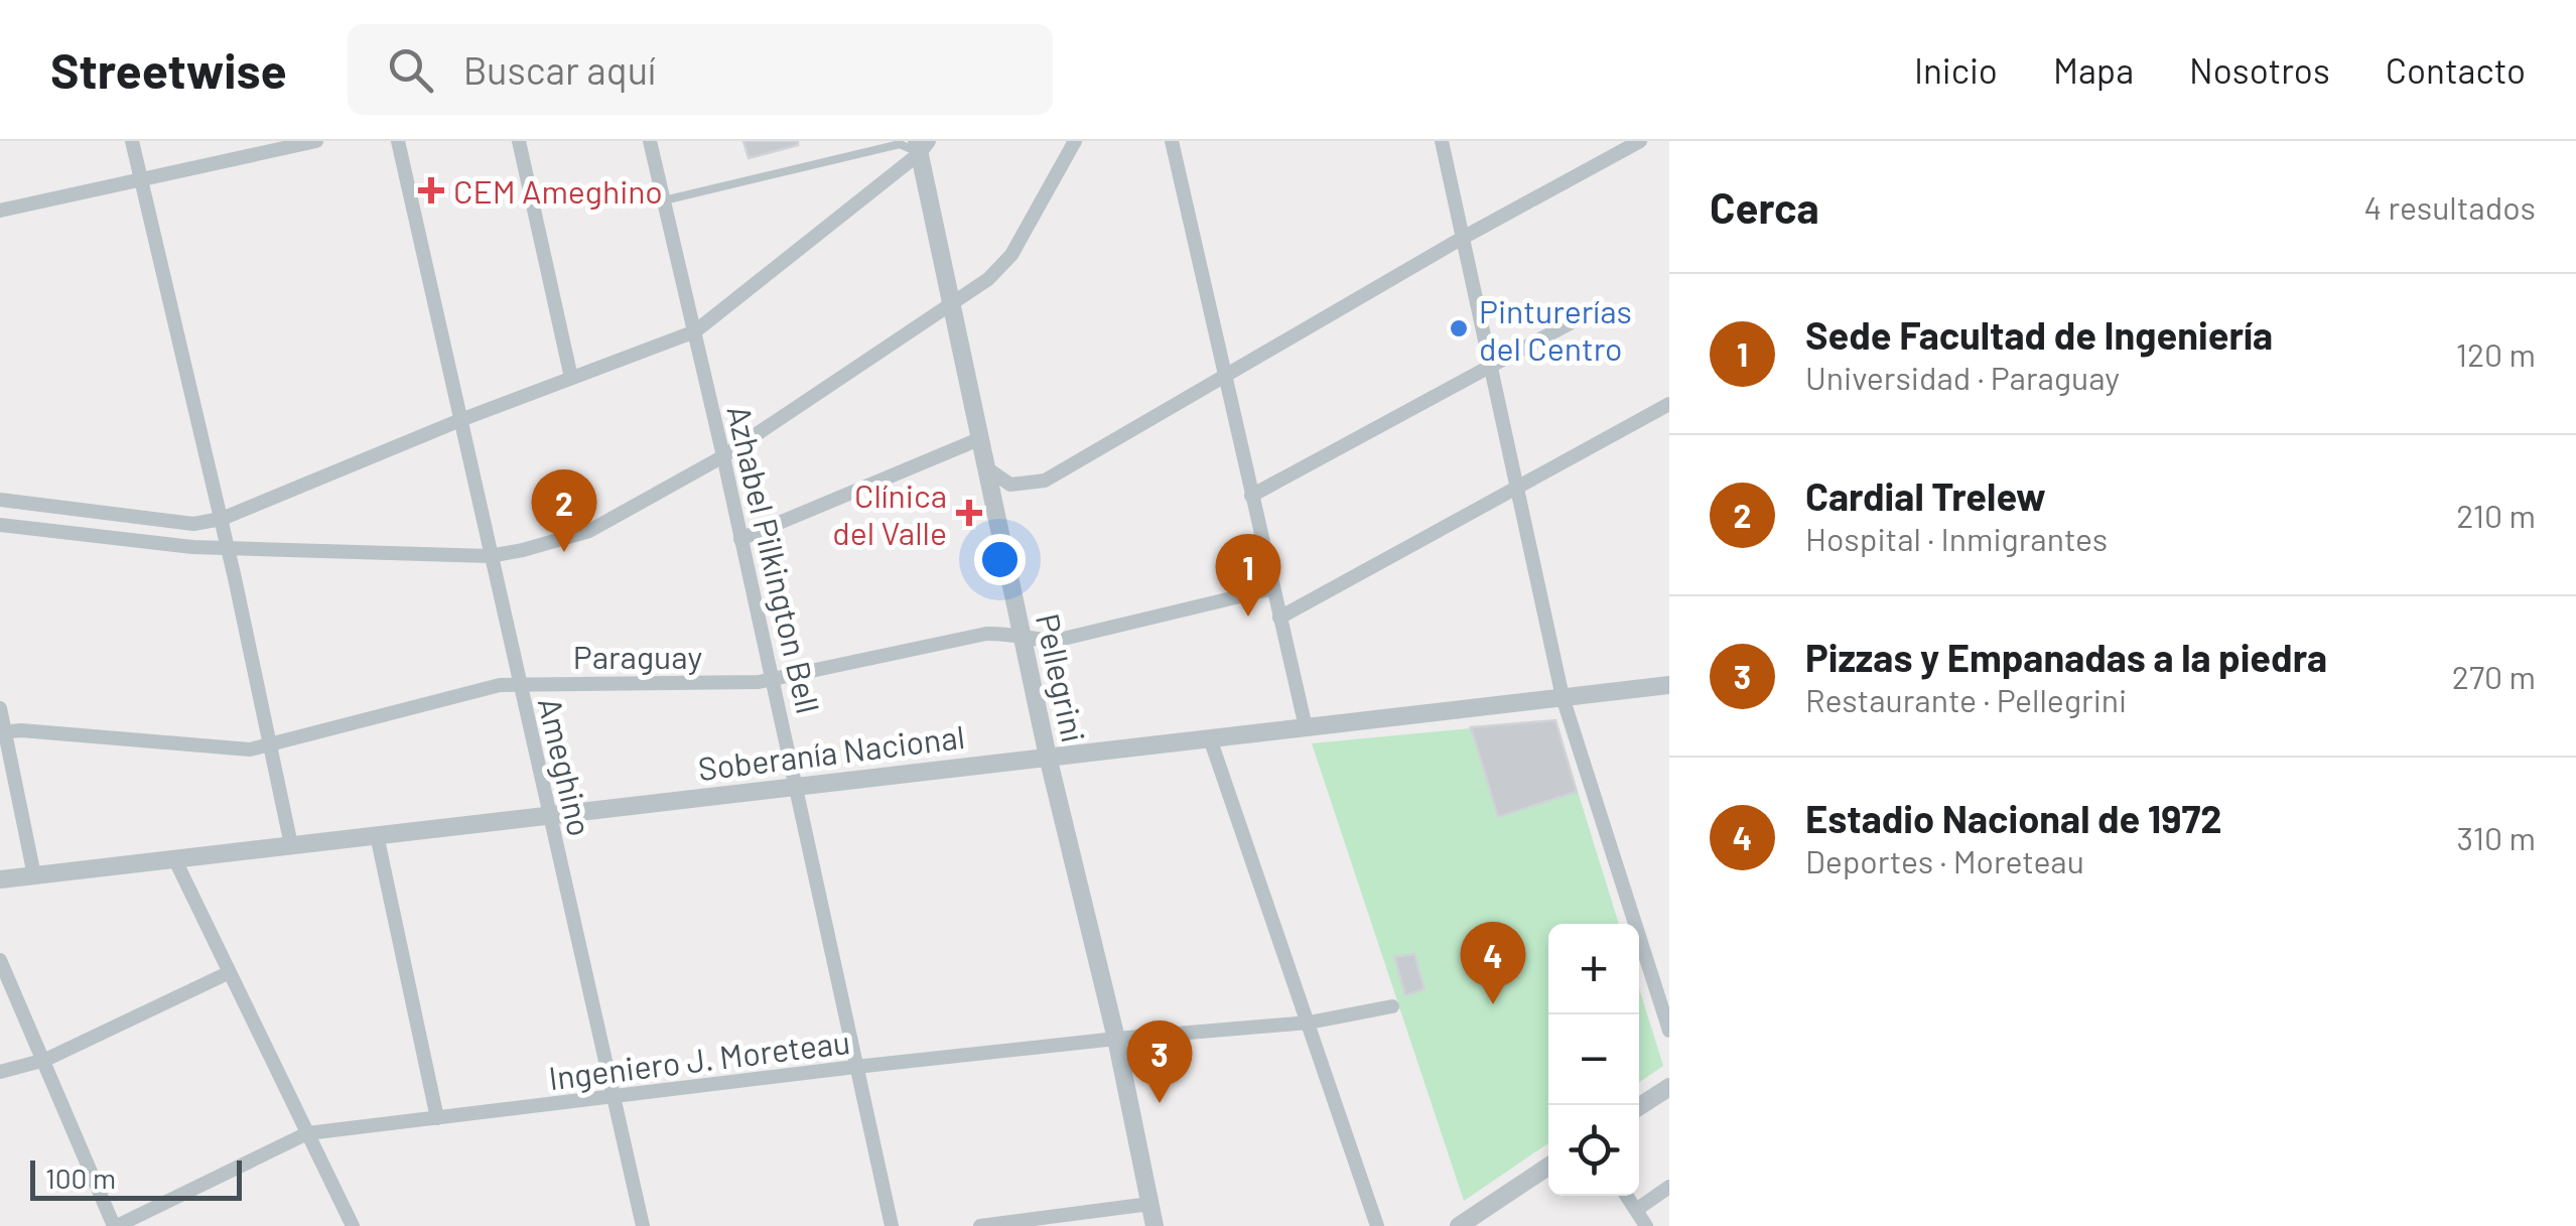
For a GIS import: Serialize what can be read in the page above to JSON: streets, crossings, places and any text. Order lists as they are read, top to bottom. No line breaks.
{"streets":{"street":["Azhabel Pilkington Bell","Paraguay","Pellegrini","Soberanía Nacional","Ameghino","Ingeniero J. Moreteau"]},"crossings":[["Azhabel Pilkington Bell","Paraguay"],["Azhabel Pilkington Bell","Soberanía Nacional"],["Azhabel Pilkington Bell","Ingeniero J. Moreteau"],["Paraguay","Pellegrini"],["Paraguay","Ameghino"],["Pellegrini","Soberanía Nacional"],["Pellegrini","Ingeniero J. Moreteau"],["Soberanía Nacional","Ameghino"],["Ameghino","Ingeniero J. Moreteau"]],"places":{"health":["CEM Ameghino","Clínica del Valle"],"other":["Pinturerías del Centro"]},"scale_bar":"100 m","page":{"header":"Streetwise","search":"Buscar aquí","nav":["Inicio","Mapa","Nosotros","Contacto"],"heading":["Cerca","4 resultados"],"list":[{"mark":"1","name":"Sede Facultad de Ingeniería","note":"Universidad · Paraguay","value":"120 m"},{"mark":"2","name":"Cardial Trelew","note":"Hospital · Inmigrantes","value":"210 m"},{"mark":"3","name":"Pizzas y Empanadas a la piedra","note":"Restaurante · Pellegrini","value":"270 m"},{"mark":"4","name":"Estadio Nacional de 1972","note":"Deportes · Moreteau","value":"310 m"}],"pins":["2","1","4","3"],"map_buttons":["+","−"],"scale":"100 m"}}
